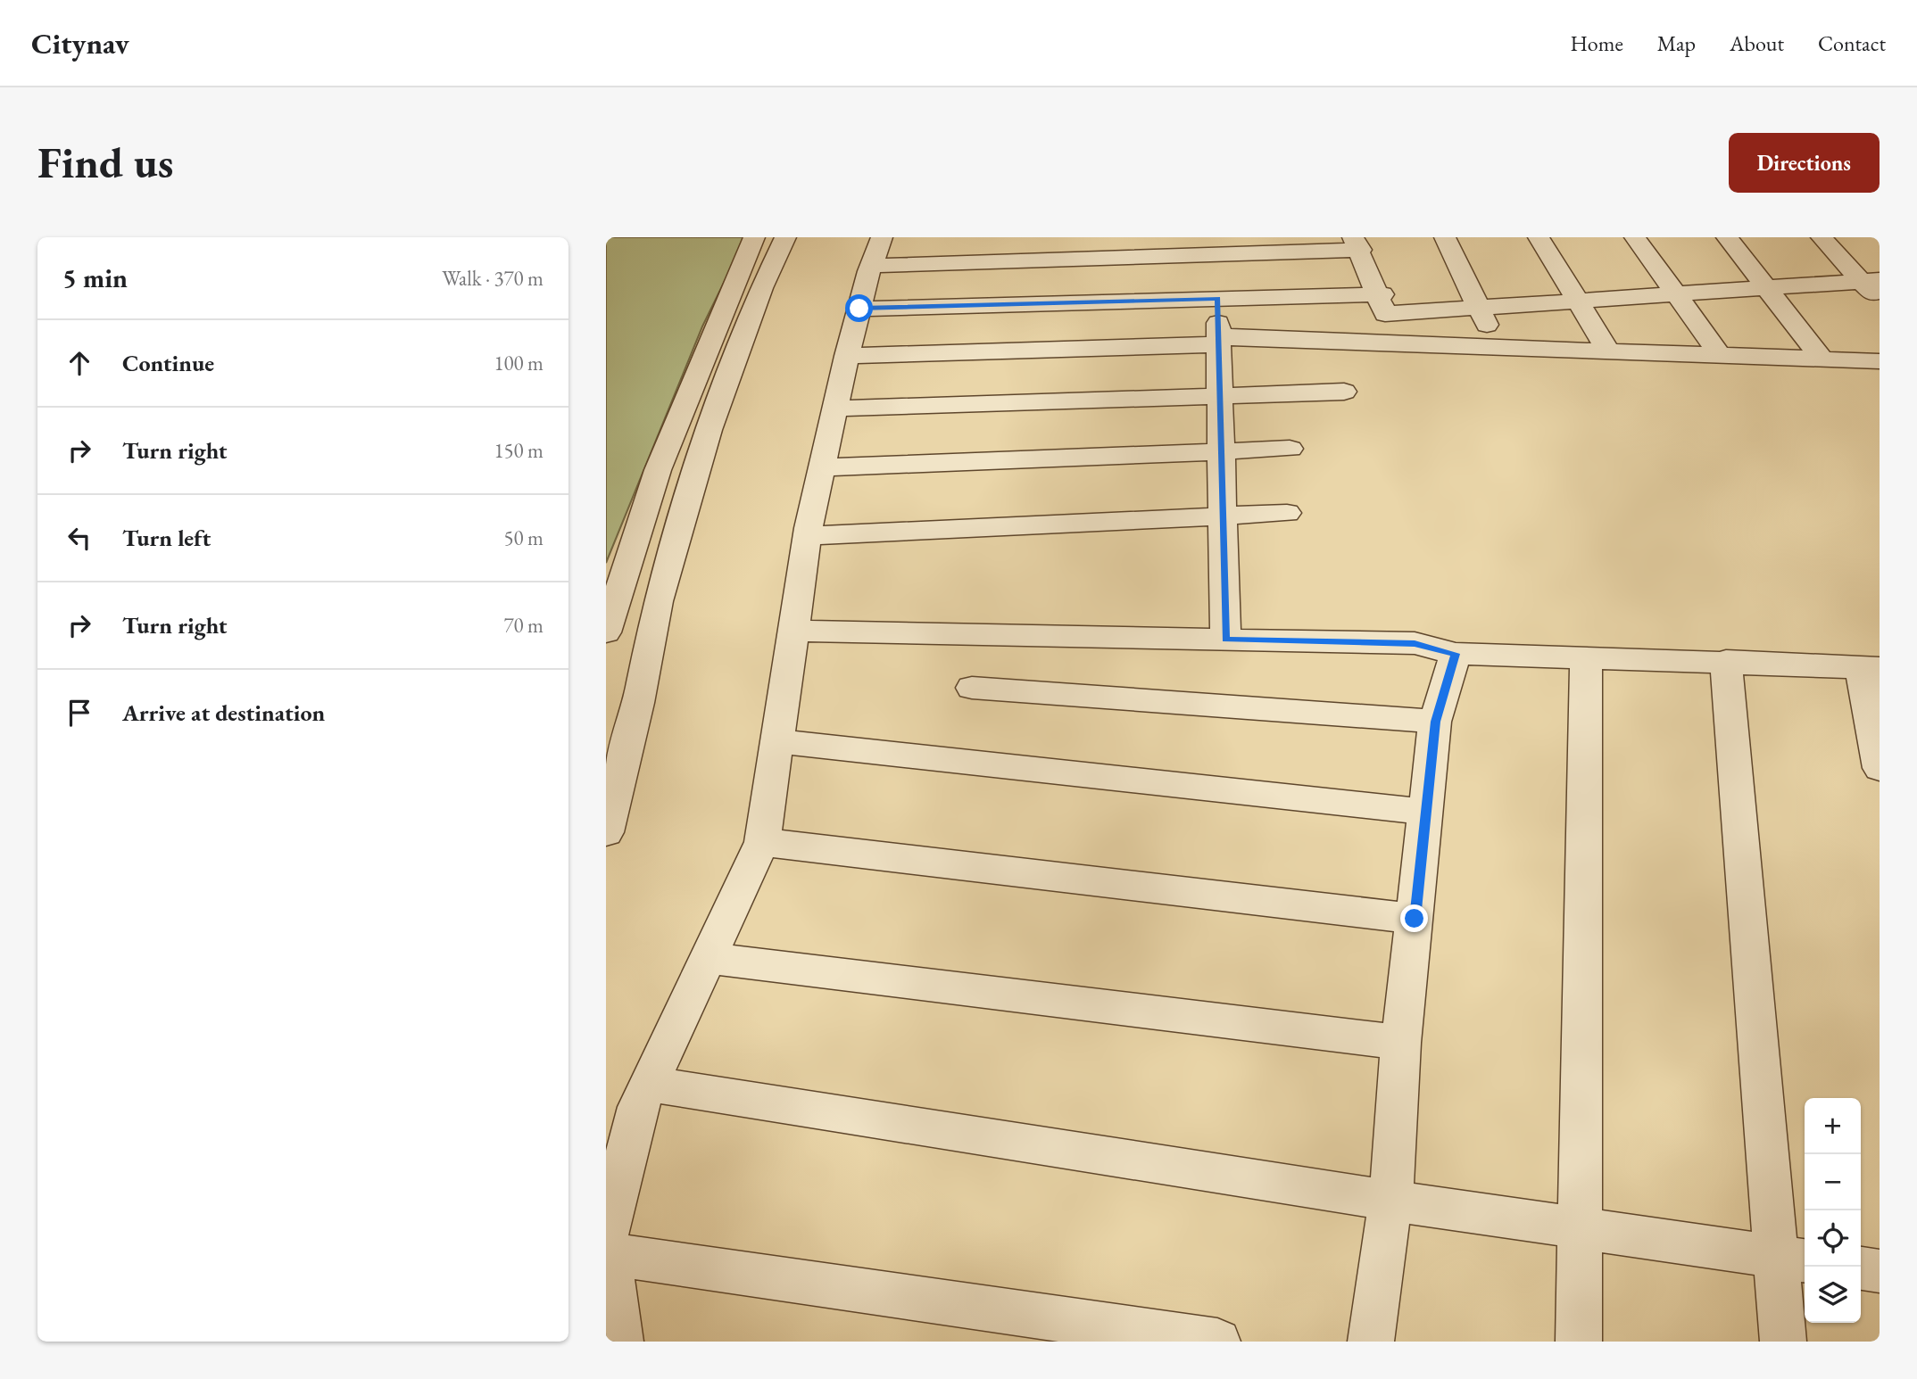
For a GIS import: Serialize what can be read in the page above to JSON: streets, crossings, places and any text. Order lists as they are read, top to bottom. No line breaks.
{"page":{"header":"Citynav","nav":["Home","Map","About","Contact"],"buttons":"Directions","title":"Find us","heading":["5 min","Walk · 370 m"],"list":[["Continue","100 m"],["Turn right","150 m"],["Turn left","50 m"],["Turn right","70 m"],"Arrive at destination"],"map_buttons":["+","−"]}}
